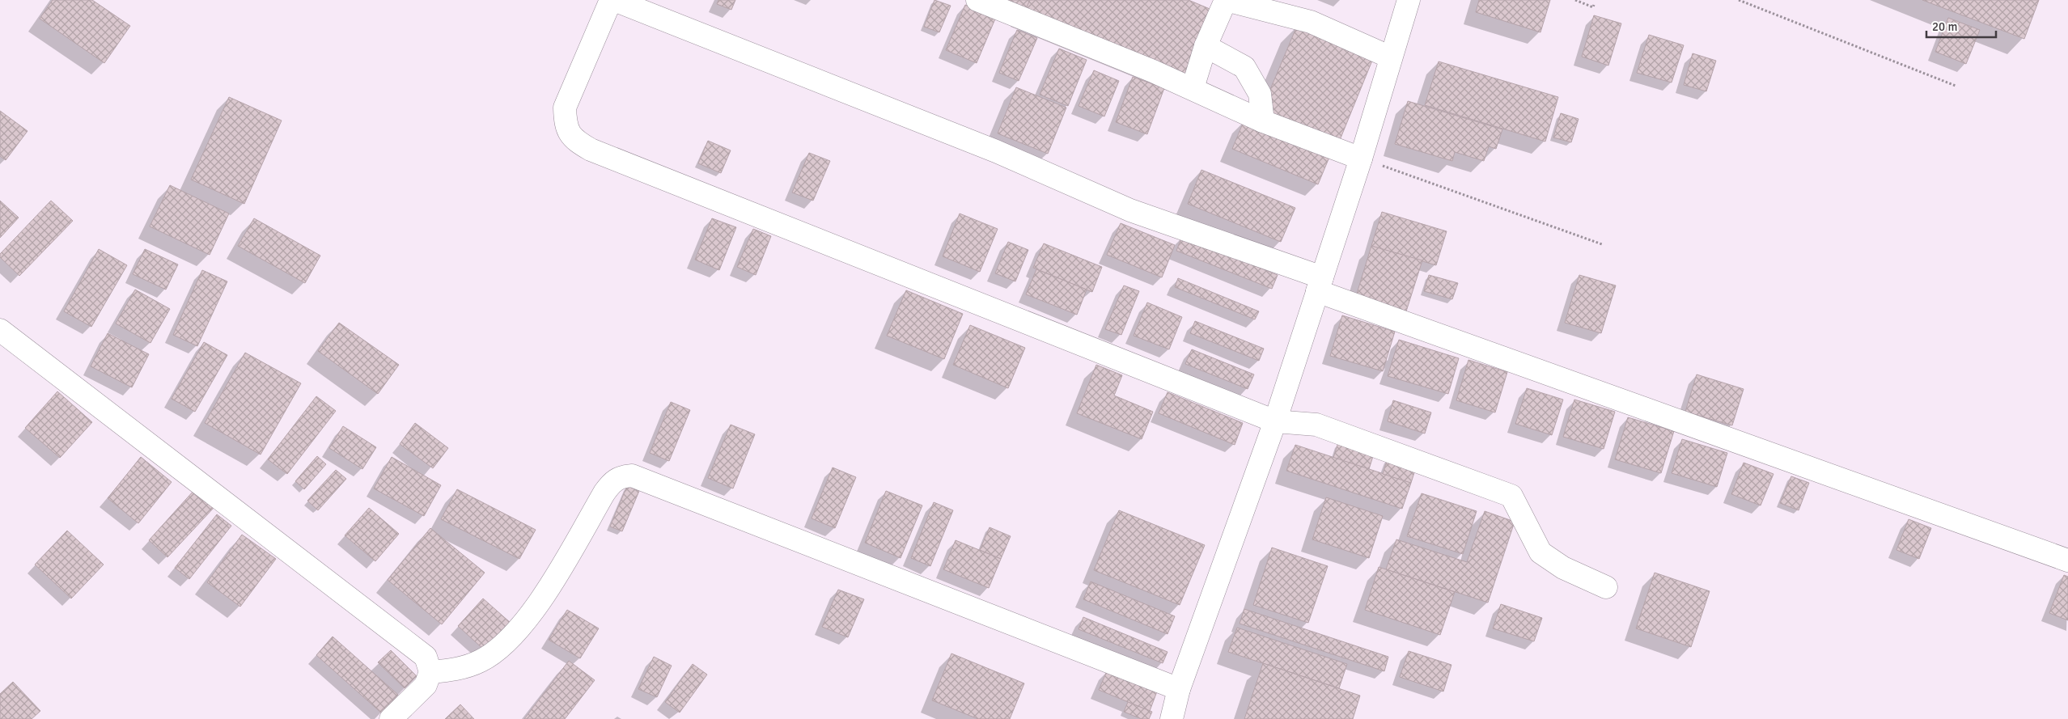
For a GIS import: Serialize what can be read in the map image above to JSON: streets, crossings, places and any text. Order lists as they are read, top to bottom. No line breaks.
{"scale_bar":"20 m"}
